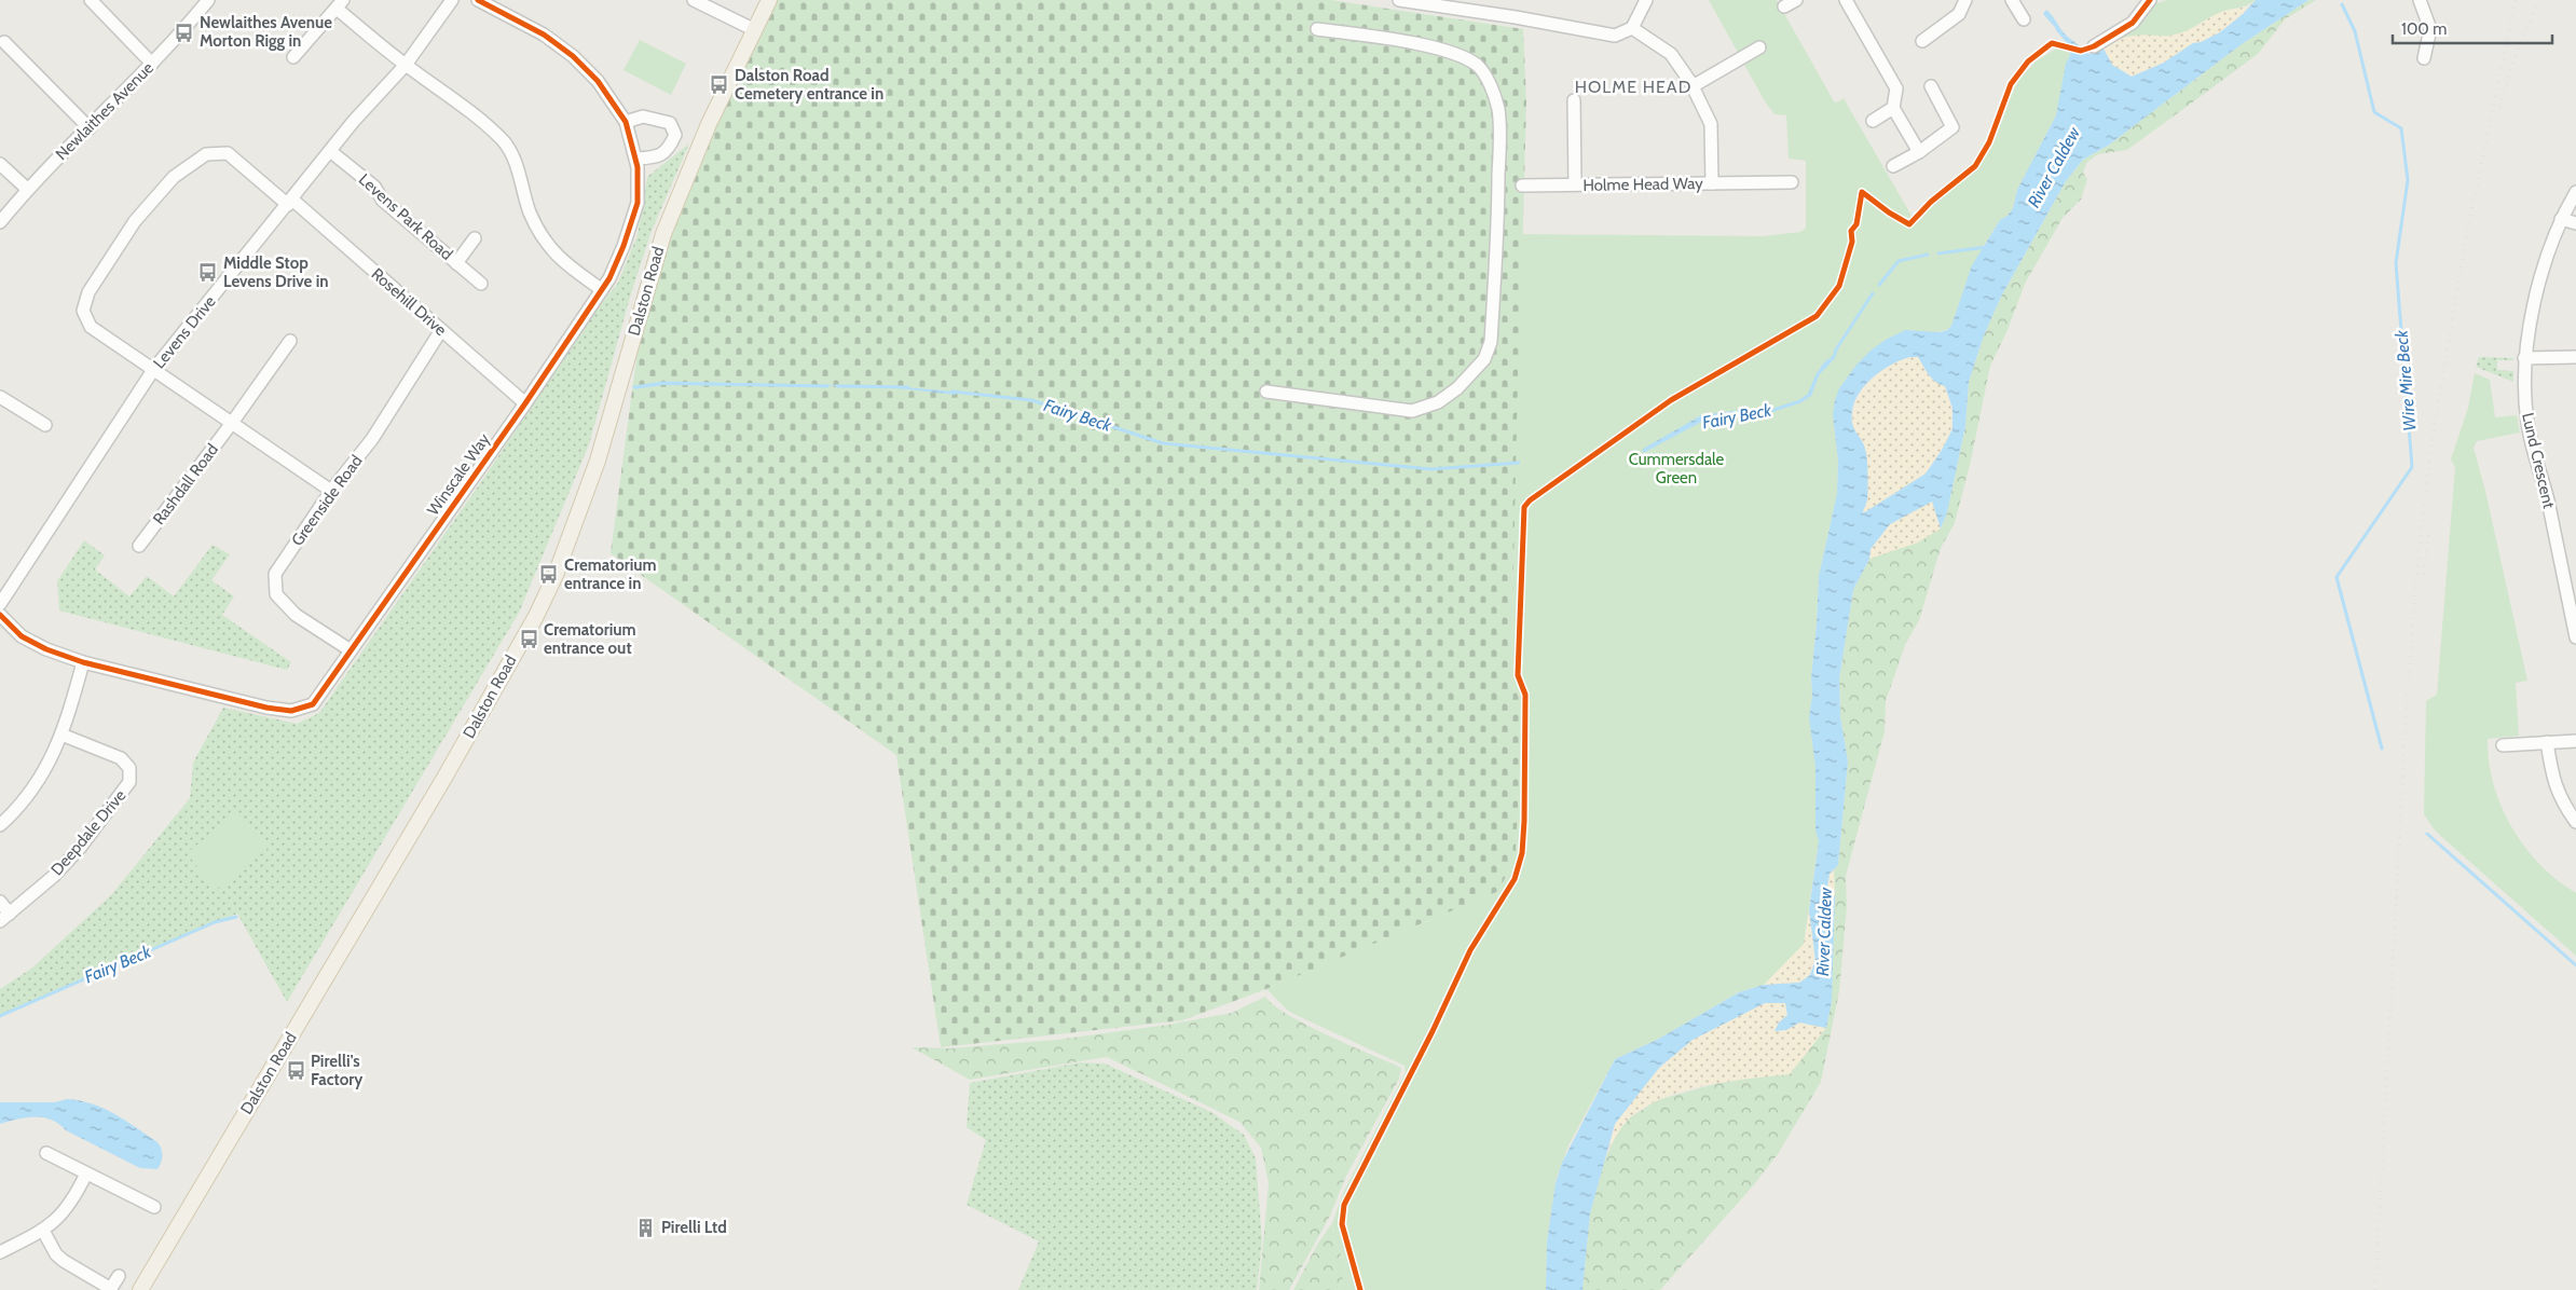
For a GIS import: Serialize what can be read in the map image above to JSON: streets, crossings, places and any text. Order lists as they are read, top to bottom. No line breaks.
{"streets":{"main road":["Dalston Road"],"street":["Newlaithes Avenue","Holme Head Way","Levens Park Road","Rosehill Drive","Levens Drive","Lund Crescent","Winscale Way","Rashdall Road","Greenside Road","Deepdale Drive"]},"crossings":[["Levens Park Road","Levens Drive"],["Rosehill Drive","Levens Drive"],["Rosehill Drive","Winscale Way"],["Rosehill Drive","Greenside Road"],["Winscale Way","Greenside Road"]],"districts":["HOLME HEAD"],"water":["River Caldew","Wire Mire Beck","Fairy Beck"],"parks":["Cummersdale Green"],"places":{"bus stop":["Newlaithes Avenue Morton Rigg in","Dalston Road Cemetery entrance in","Middle Stop Levens Drive in","Crematorium entrance in","Crematorium entrance out","Pirelli's Factory"],"building":["Pirelli Ltd"]},"scale_bar":"100 m"}
